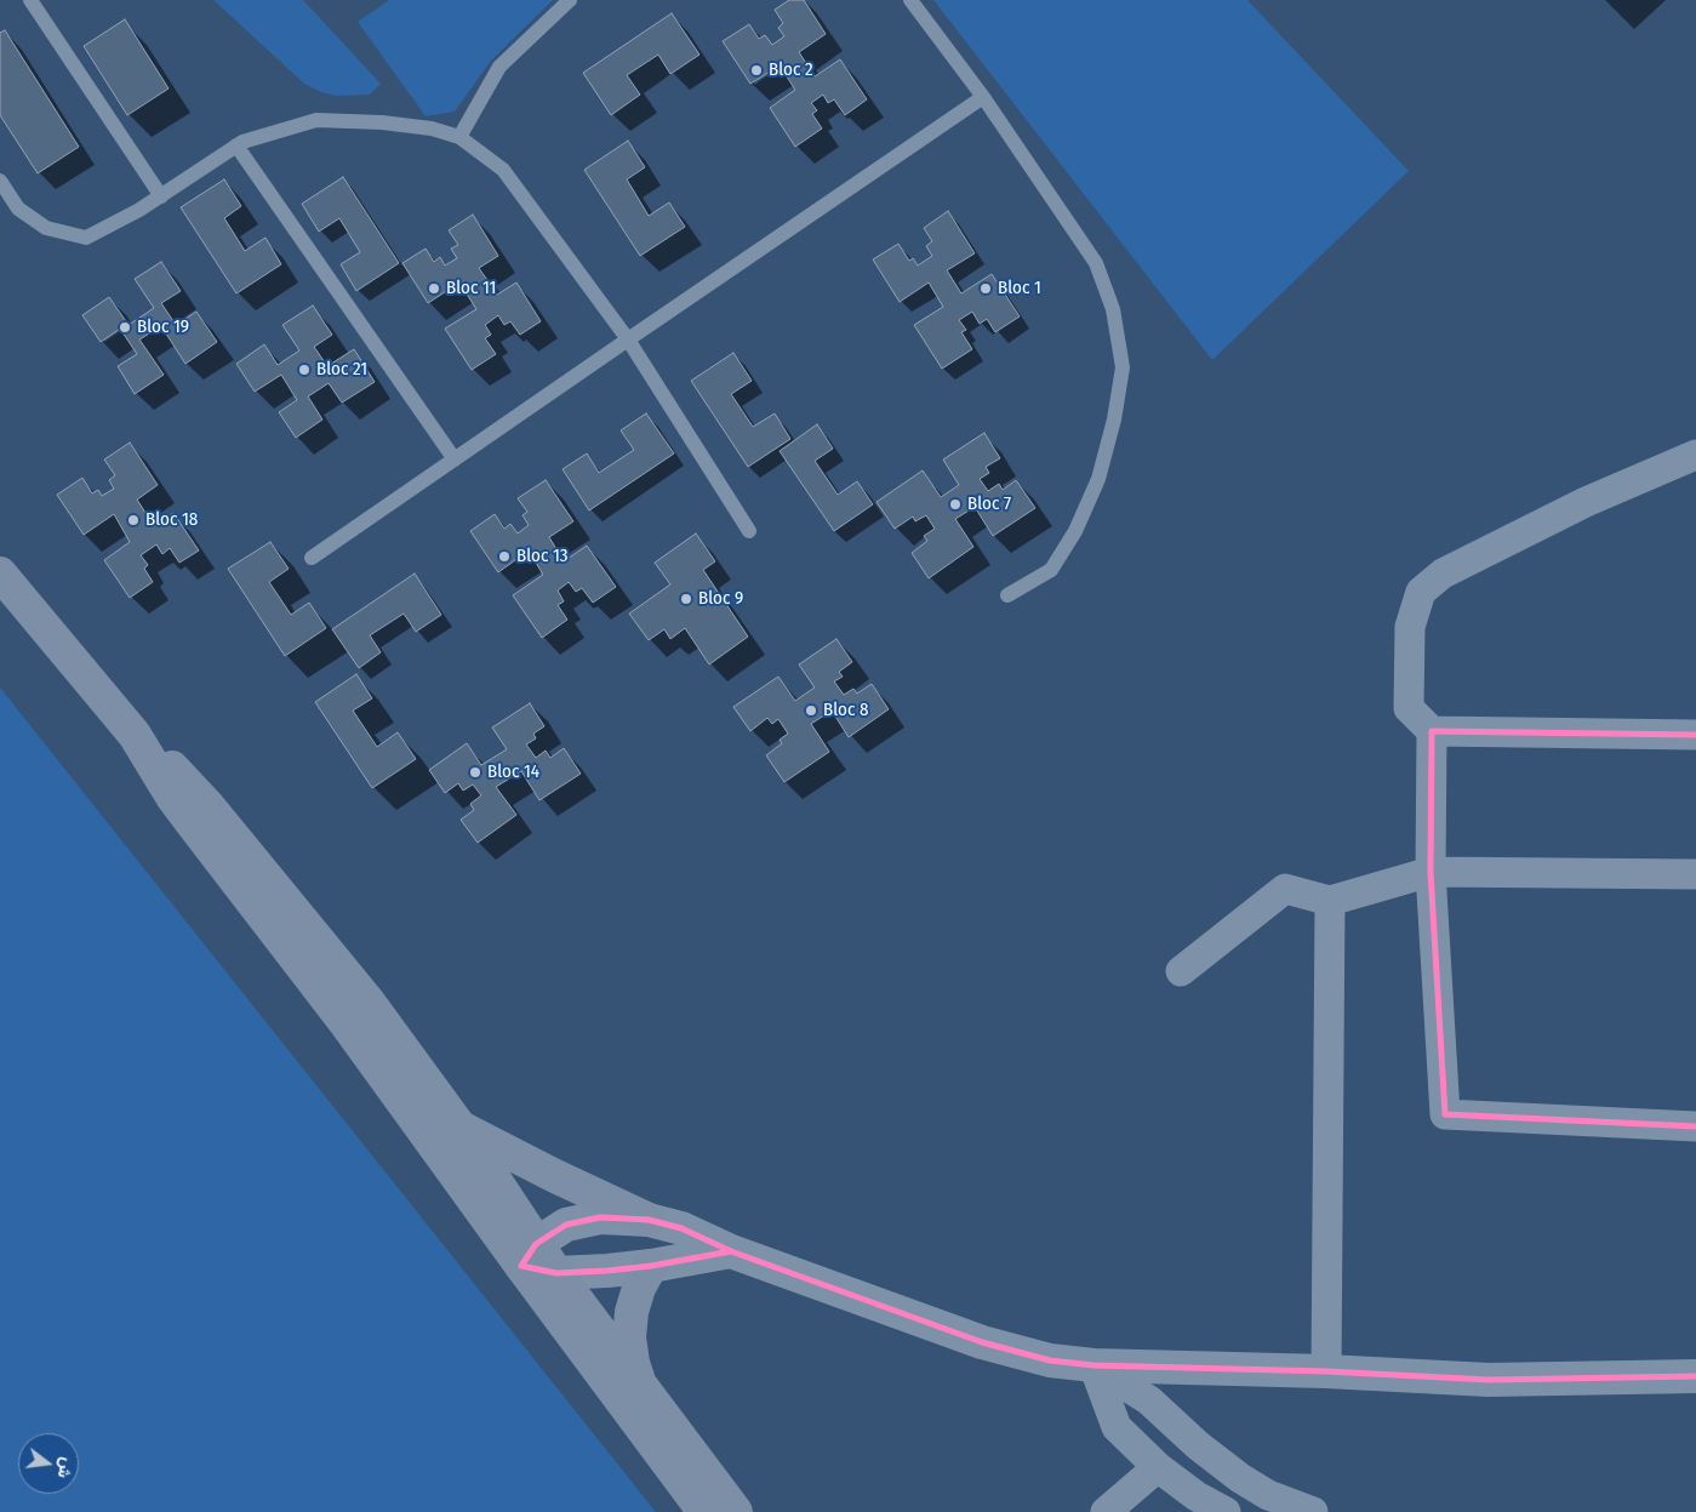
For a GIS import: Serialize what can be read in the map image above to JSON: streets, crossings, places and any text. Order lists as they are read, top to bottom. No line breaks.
{"places":["Bloc 2","Bloc 11","Bloc 1","Bloc 19","Bloc 21","Bloc 7","Bloc 18","Bloc 13","Bloc 9","Bloc 8","Bloc 14"],"north":"right"}
